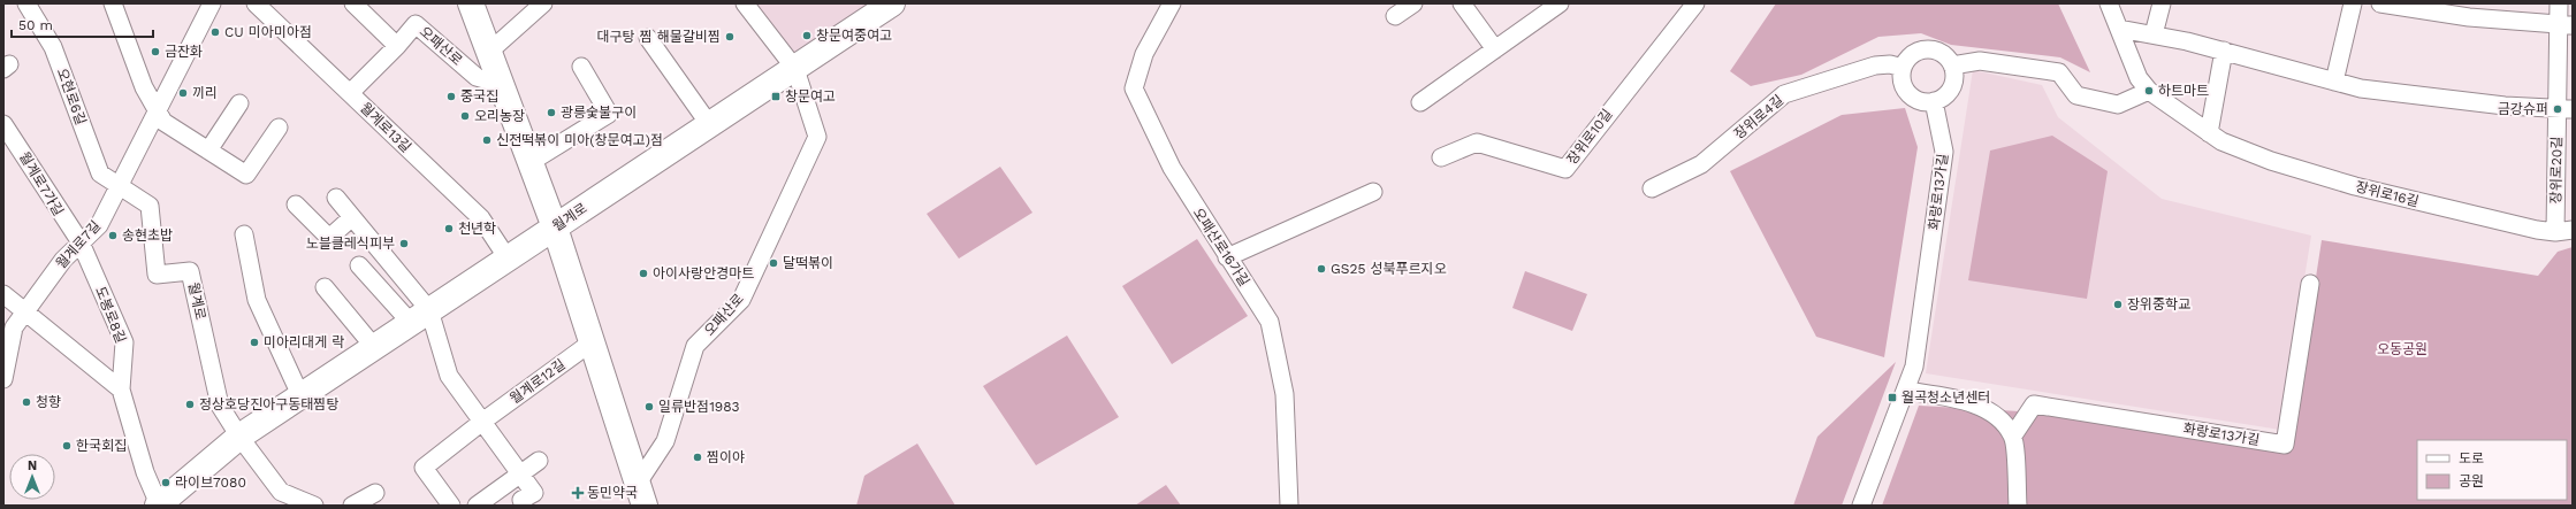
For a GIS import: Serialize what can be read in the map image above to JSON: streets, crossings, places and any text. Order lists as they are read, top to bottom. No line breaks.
{"streets":{"main road":["월계로"],"street":["오패산로","오현로6길","장위로4길","월계로13길","장위로10길","장위로20길","월계로7가길","화랑로13가길","장위로16길","월계로7길","오패산로16가길","도봉로8길","월계로12길"]},"crossings":[["오패산로","월계로13길"],["오패산로","월계로"],["오현로6길","월계로"],["오현로6길","월계로7길"],["장위로4길","화랑로13가길"],["월계로13길","월계로"],["장위로20길","장위로16길"],["월계로7가길","월계로7길"],["월계로7가길","도봉로8길"],["월계로","월계로7길"],["월계로","도봉로8길"],["월계로7길","도봉로8길"]],"parks":["오동공원"],"places":{"other":["CU 미아미아점","창문여중여고","대구탕 찜 해물갈비찜","금잔화","하트마트","끼리","중국집","금강슈퍼","광릉숯불구이","오리농장","신전떡볶이 미아(창문여고)점","천년학","송현초밥","노블클레식피부","달떡볶이","GS25 성북푸르지오","아이사랑안경마트","장위중학교","미아리대게 락","청향","정상호당진아구동태찜탕","일류반점1983","한국회집","찜이야","라이브7080"],"transit":["창문여고","월곡청소년센터"],"health":["동민약국"]},"legend":["도로","공원"],"scale_bar":"50 m","north":"top"}
